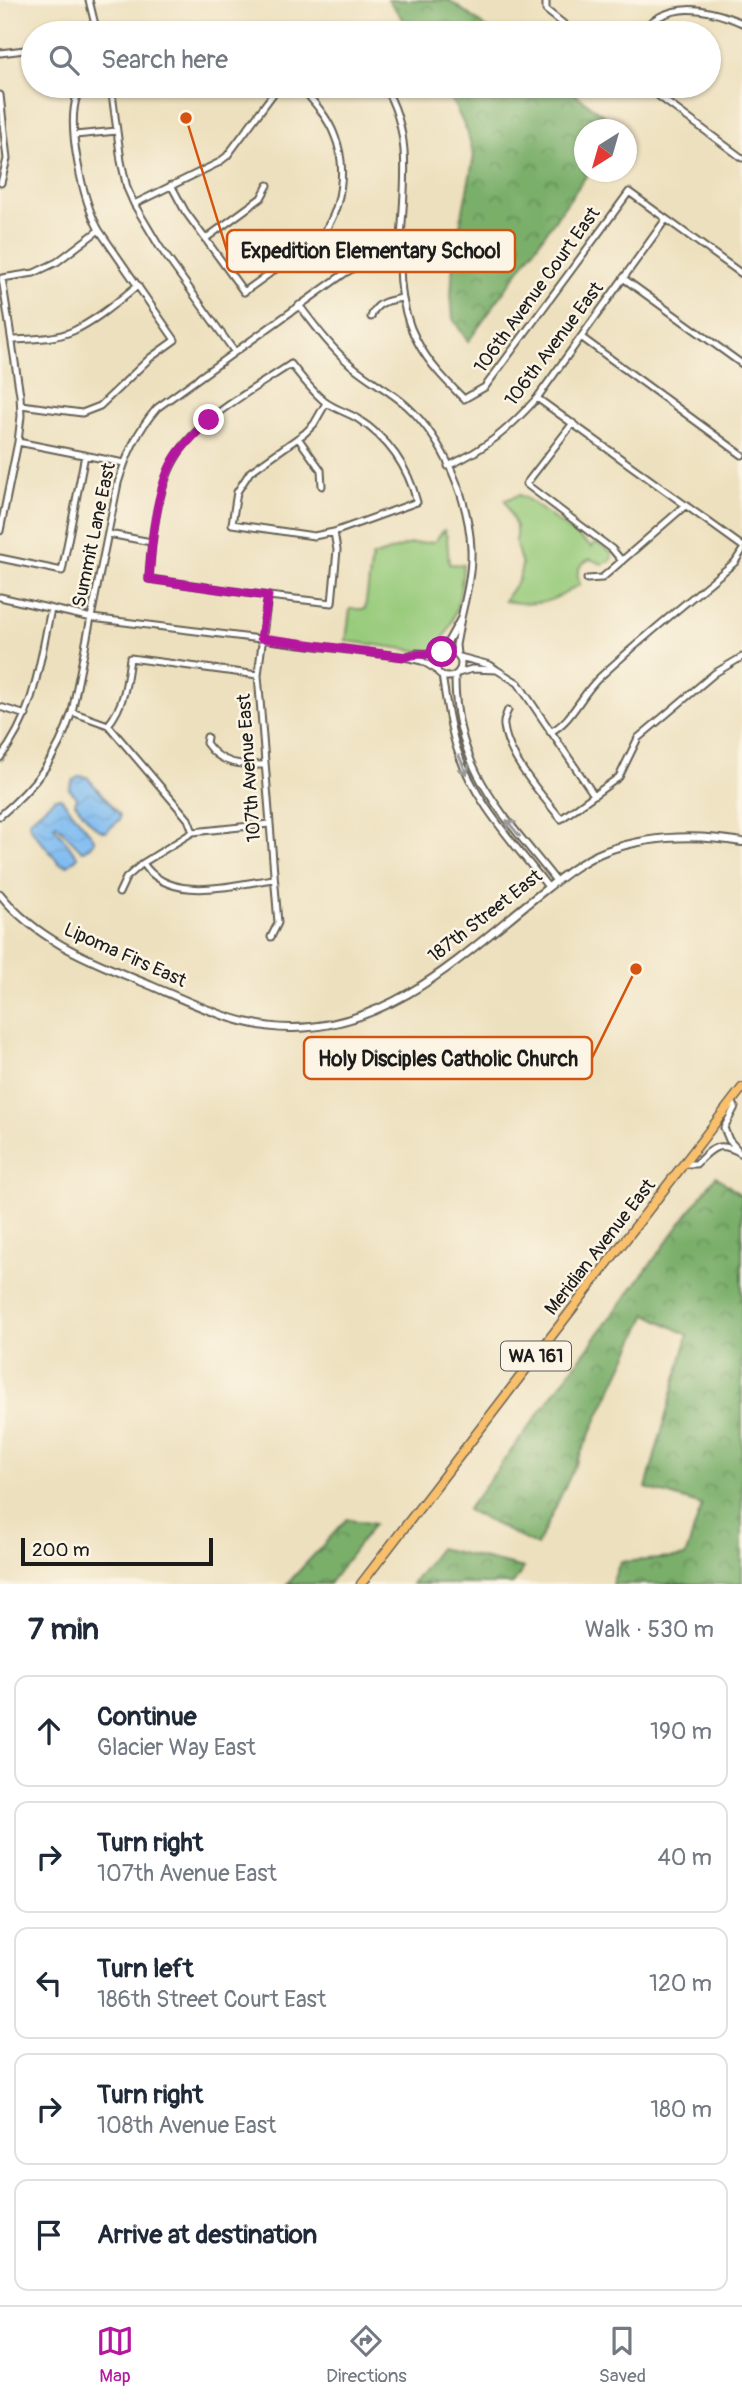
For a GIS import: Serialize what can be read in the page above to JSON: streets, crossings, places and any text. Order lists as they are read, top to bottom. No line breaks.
{"streets":{"main road":["Meridian Avenue East","WA 161"],"street":["106th Avenue Court East","106th Avenue East","Summit Lane East","107th Avenue East","187th Street East","Lipoma Firs East"]},"crossings":[["106th Avenue Court East","106th Avenue East"],["187th Street East","Lipoma Firs East"],["Meridian Avenue East","WA 161"]],"places":["Expedition Elementary School","Holy Disciples Catholic Church"],"scale_bar":"200 m","north":"bottom left","page":{"search":"Search here","scale":"200 m","heading":["7 min","Walk · 530 m"],"list":[["Continue","Glacier Way East","190 m"],["Turn right","107th Avenue East","40 m"],["Turn left","186th Street Court East","120 m"],["Turn right","108th Avenue East","180 m"],"Arrive at destination"],"nav":["Map","Directions","Saved"]}}
